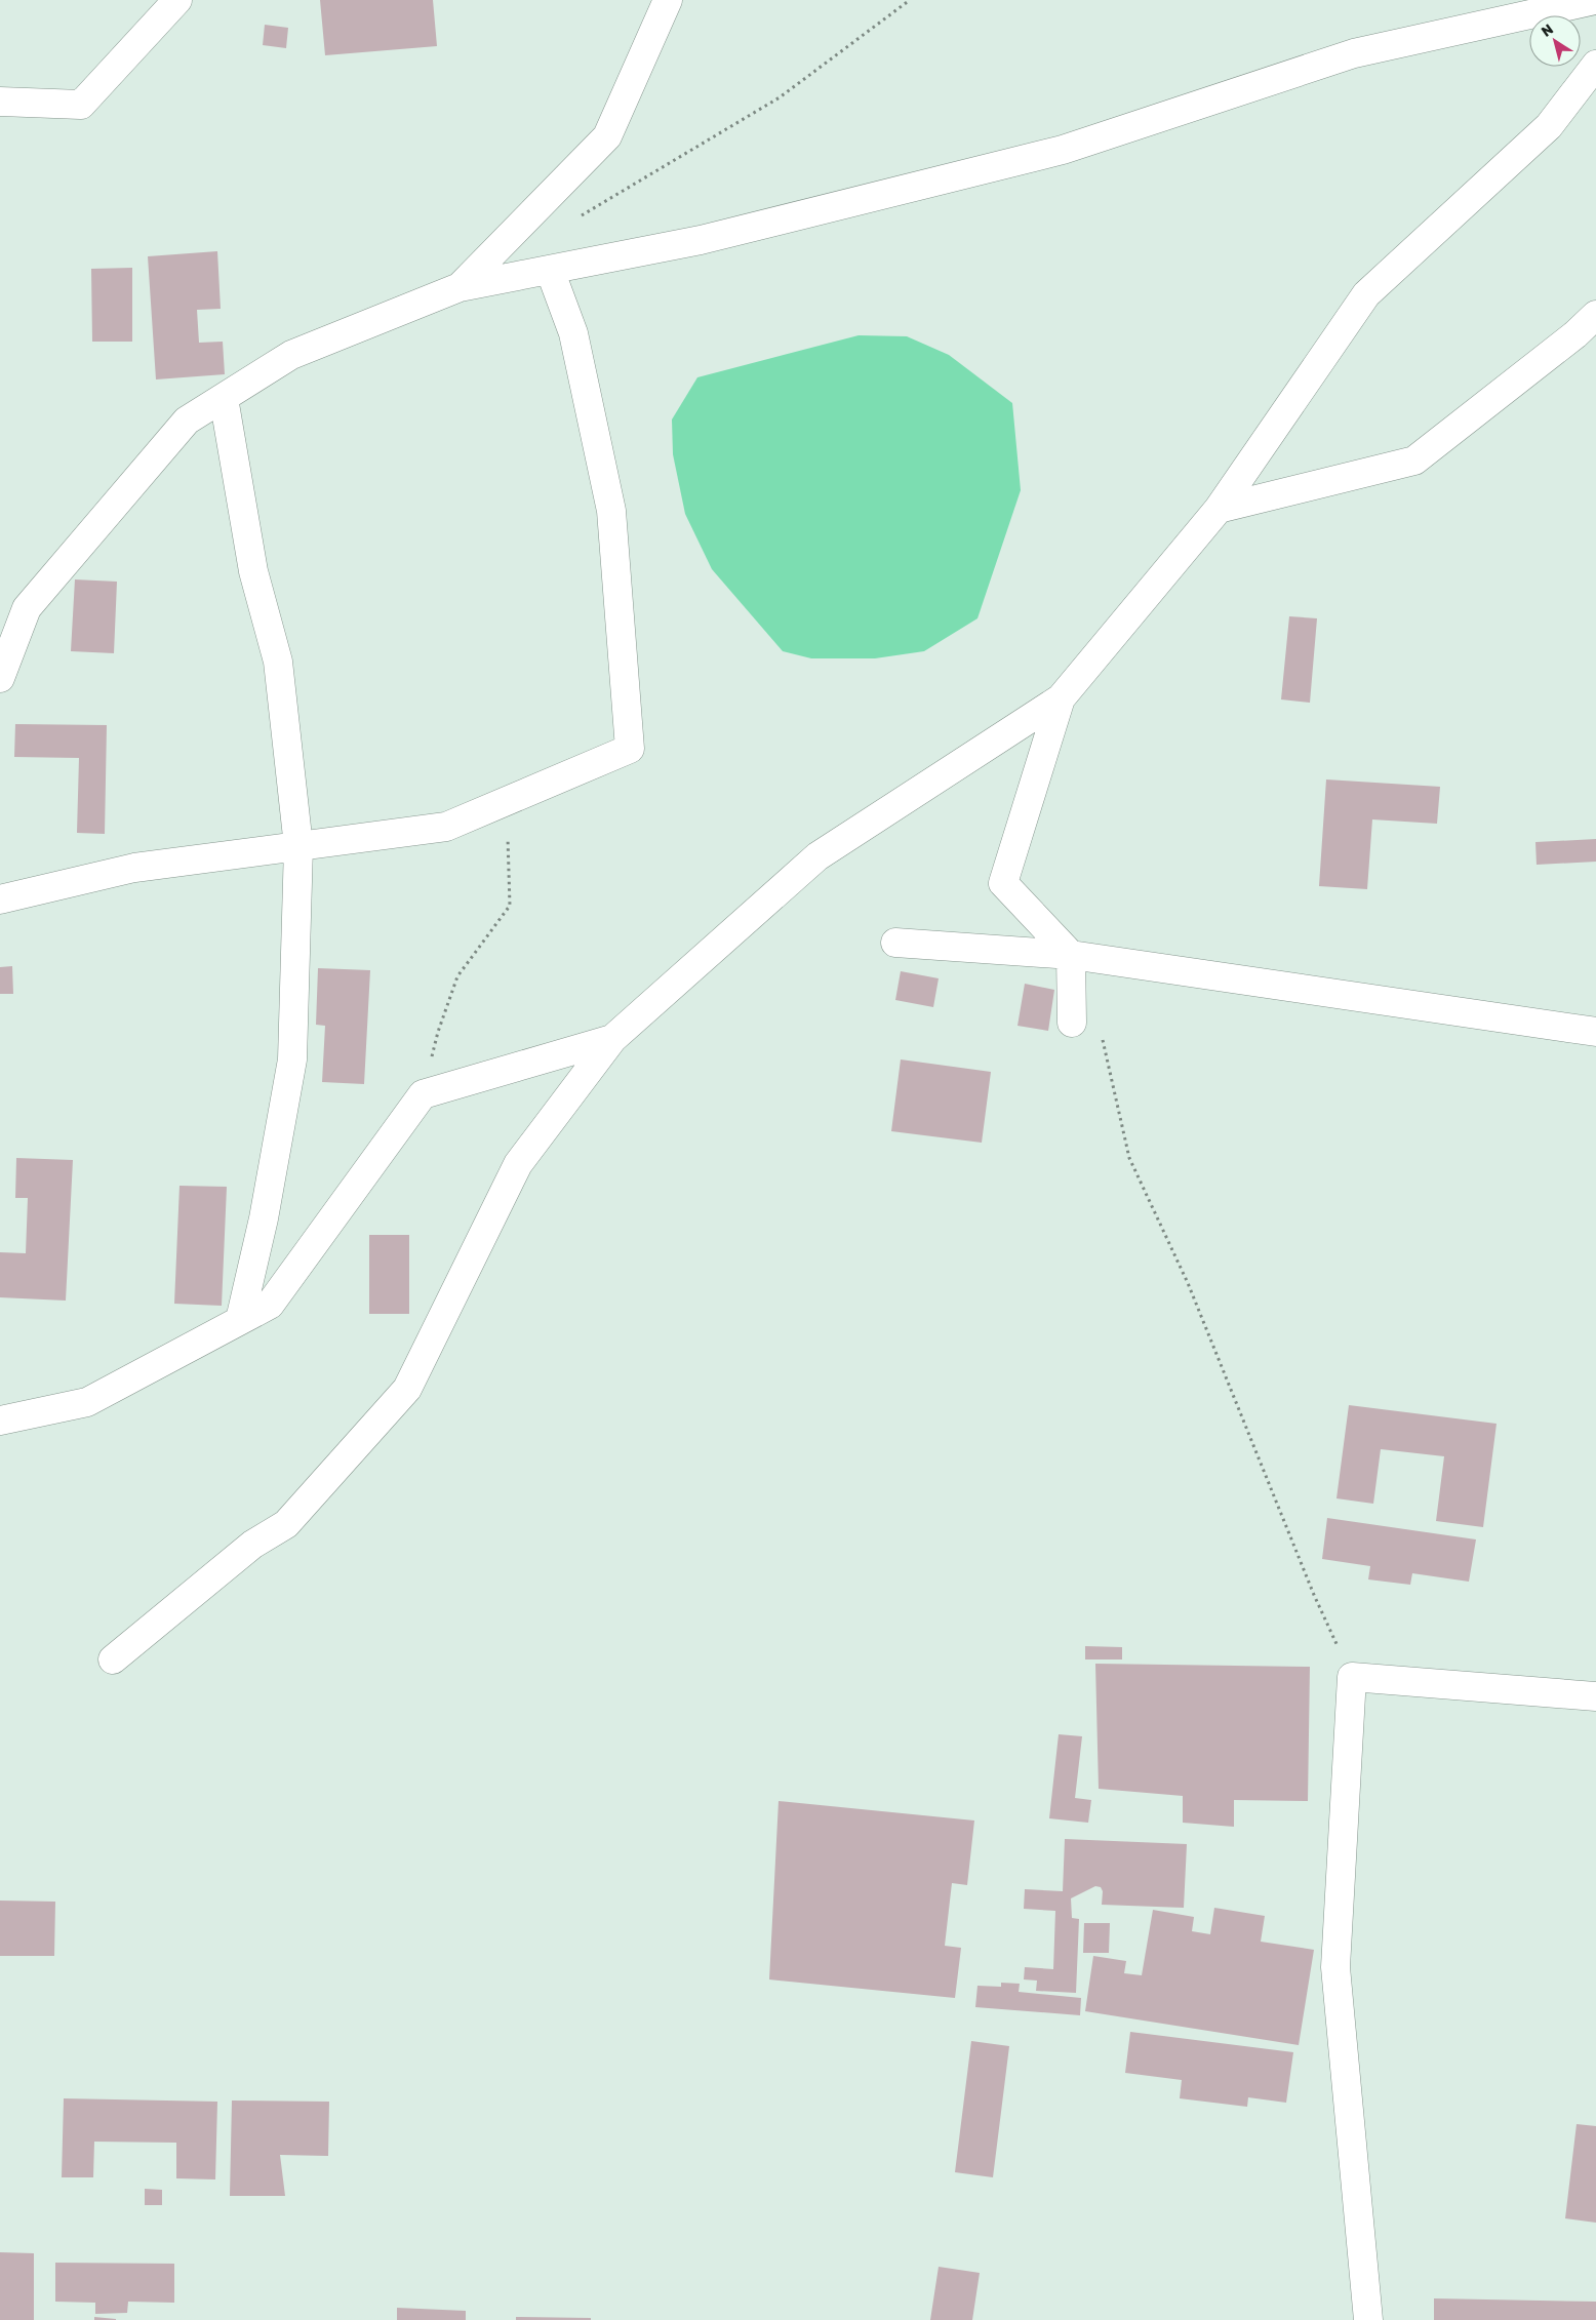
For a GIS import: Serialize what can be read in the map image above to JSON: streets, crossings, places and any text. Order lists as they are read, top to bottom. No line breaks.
{"north":"top left"}
